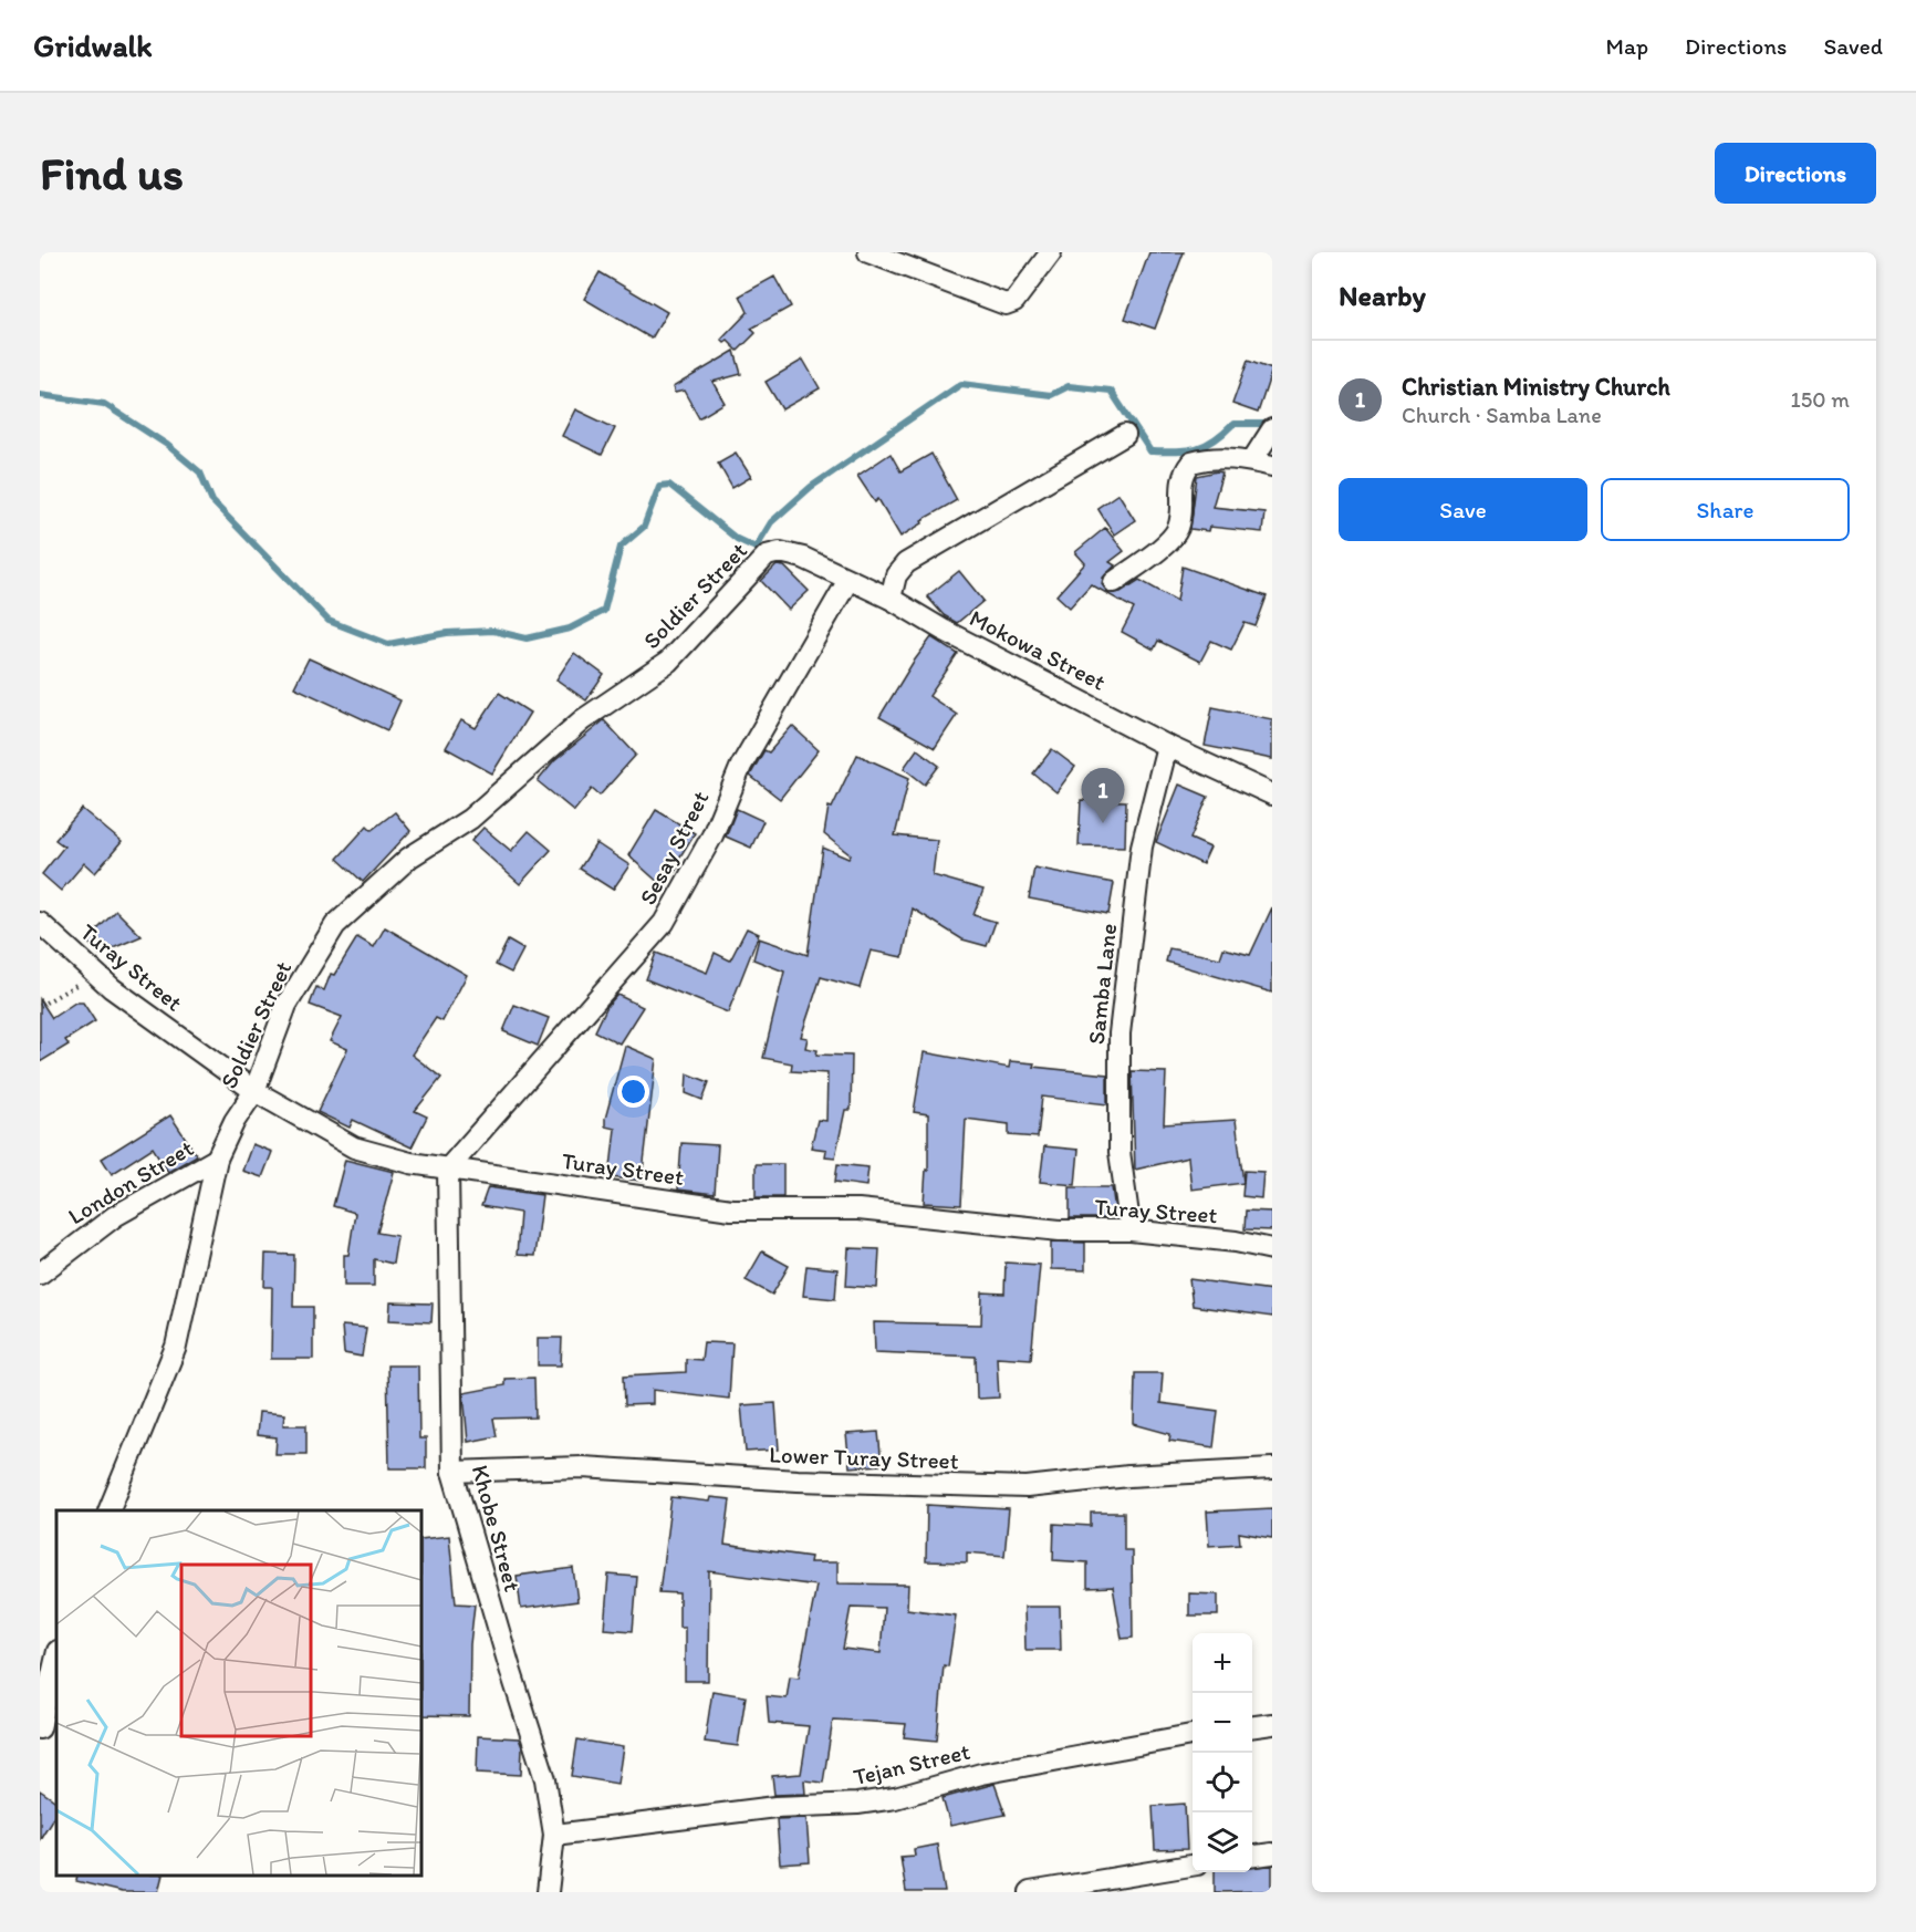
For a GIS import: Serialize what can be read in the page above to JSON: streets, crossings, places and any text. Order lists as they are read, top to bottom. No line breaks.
{"streets":{"street":["Soldier Street","Mokowa Street","Sesay Street","Turay Street","Samba Lane","London Street","Lower Turay Street","Khobe Street","Tejan Street"]},"crossings":[["Soldier Street","Mokowa Street"],["Soldier Street","Turay Street"],["Soldier Street","London Street"],["Mokowa Street","Sesay Street"],["Mokowa Street","Samba Lane"],["Sesay Street","Turay Street"],["Sesay Street","Khobe Street"],["Turay Street","Samba Lane"],["Turay Street","Khobe Street"],["Lower Turay Street","Khobe Street"],["Khobe Street","Tejan Street"]],"page":{"header":"Gridwalk","nav":["Map","Directions","Saved"],"buttons":["Directions",["Save","Share"]],"title":"Find us","heading":"Nearby","list":[{"mark":"1","name":"Christian Ministry Church","note":"Church · Samba Lane","value":"150 m"}],"pins":"1","map_buttons":["+","−"]}}
